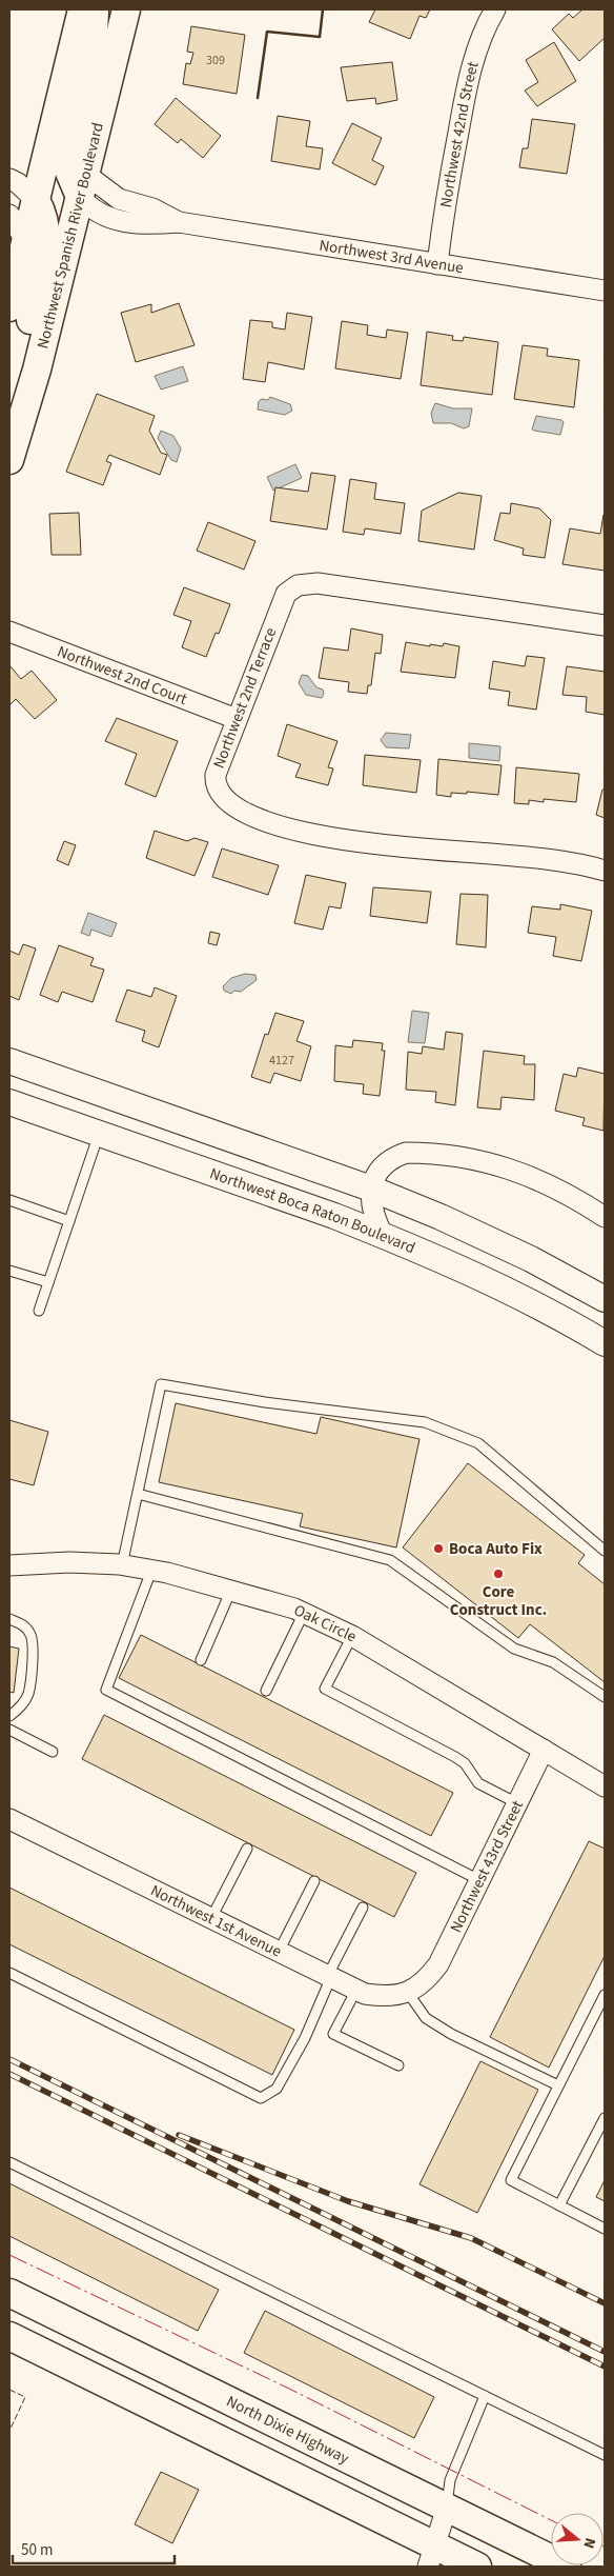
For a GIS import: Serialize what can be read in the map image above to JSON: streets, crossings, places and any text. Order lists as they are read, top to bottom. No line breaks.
{"streets":{"main road":["Northwest Spanish River Boulevard","North Dixie Highway"],"street":["Northwest 42nd Street","Northwest 3rd Avenue","Northwest 2nd Court","Northwest 2nd Terrace","Northwest Boca Raton Boulevard","Oak Circle","Northwest 43rd Street","Northwest 1st Avenue"]},"crossings":[["Northwest 42nd Street","Northwest 3rd Avenue"],["Northwest Spanish River Boulevard","Northwest 3rd Avenue"],["Northwest 2nd Court","Northwest 2nd Terrace"],["Oak Circle","Northwest 43rd Street"],["Northwest 43rd Street","Northwest 1st Avenue"]],"places":["Boca Auto Fix","Core Construct Inc."],"house_numbers":["309","4127"],"scale_bar":"50 m","north":"right"}
